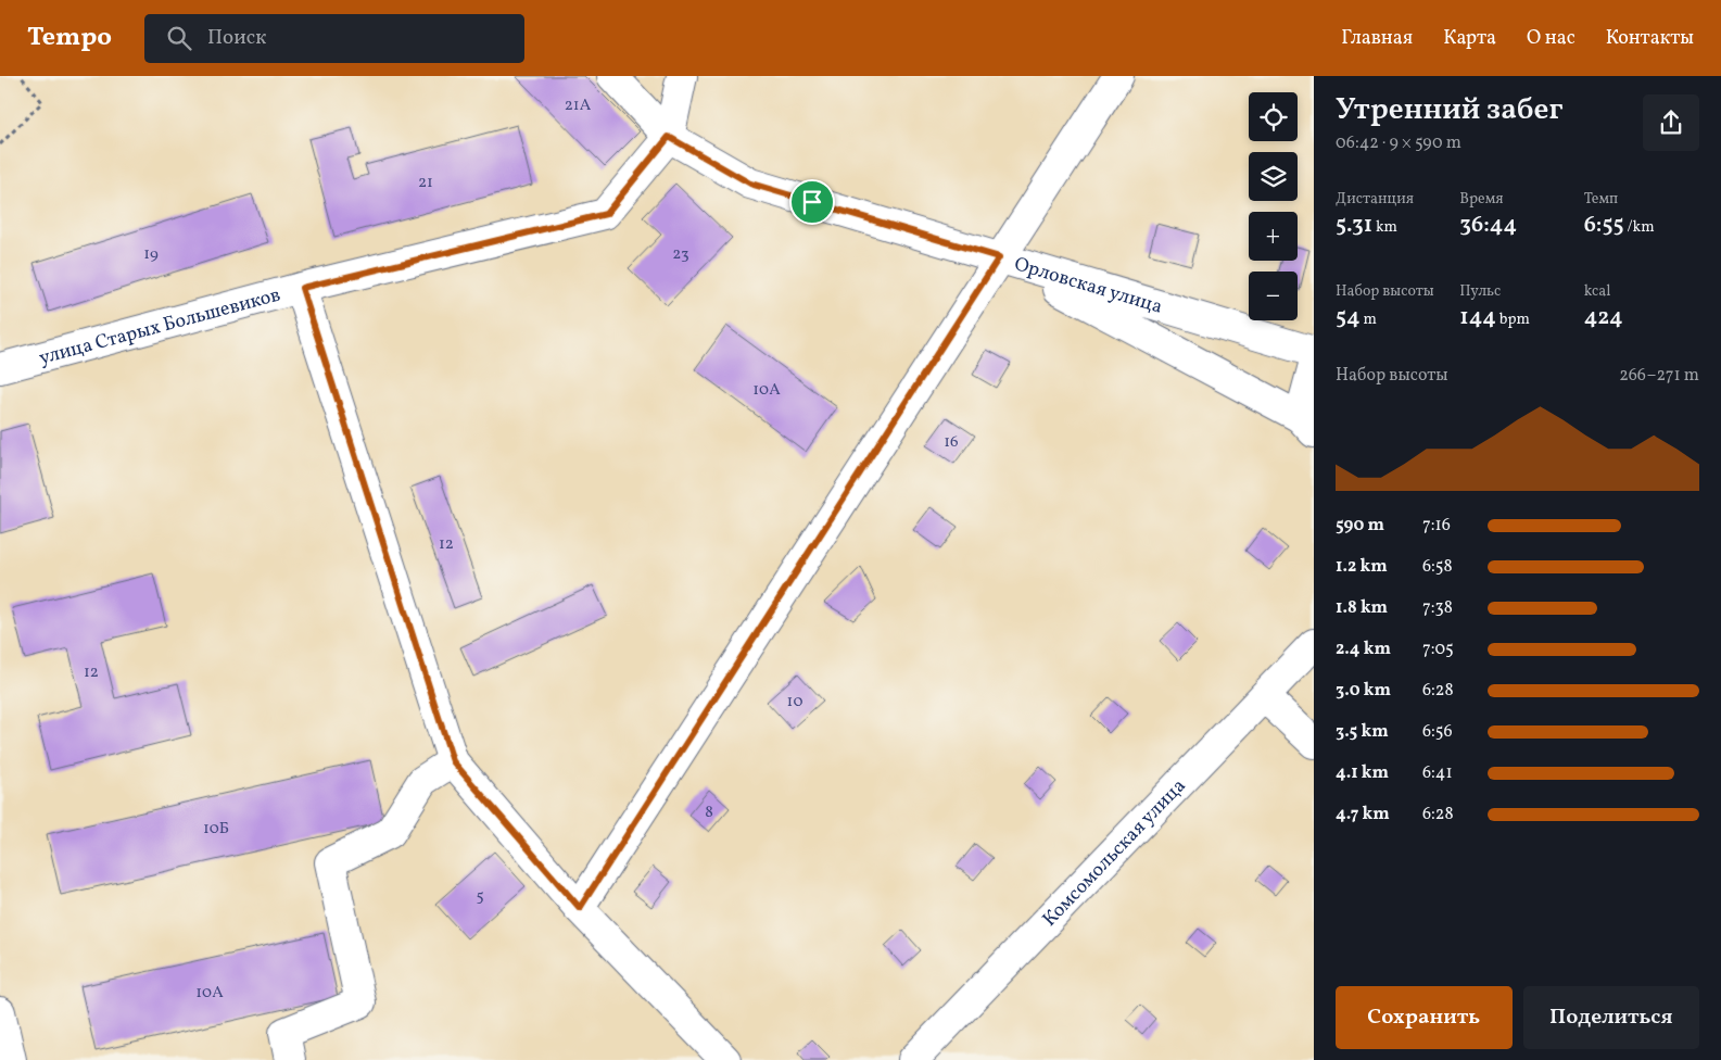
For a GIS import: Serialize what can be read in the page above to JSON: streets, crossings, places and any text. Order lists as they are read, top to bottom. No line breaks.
{"streets":{"street":["Орловская улица","улица Старых Большевиков","Комсомольская улица"]},"crossings":[["Орловская улица","улица Старых Большевиков"]],"house_numbers":["21А","21","19","23","10А","16","12","12","10","8","10Б","5","10А"],"page":{"header":"Tempo","search":"Поиск","nav":["Главная","Карта","О нас","Контакты"],"heading":["Утренний забег","06:42 · 9 × 590 m"],"map_buttons":["+","−"],"stats":[["Дистанция","5.31 km"],["Время","36:44"],["Темп","6:55 /km"],["Набор высоты","54 m"],["Пульс","144 bpm"],["kcal","424"]],"chart":["Набор высоты","266–271 m"],"list":[{"name":"590 m","note":"7:16"},{"name":"1.2 km","note":"6:58"},{"name":"1.8 km","note":"7:38"},{"name":"2.4 km","note":"7:05"},{"name":"3.0 km","note":"6:28"},{"name":"3.5 km","note":"6:56"},{"name":"4.1 km","note":"6:41"},{"name":"4.7 km","note":"6:28"}],"buttons":["Сохранить","Поделиться"]}}
